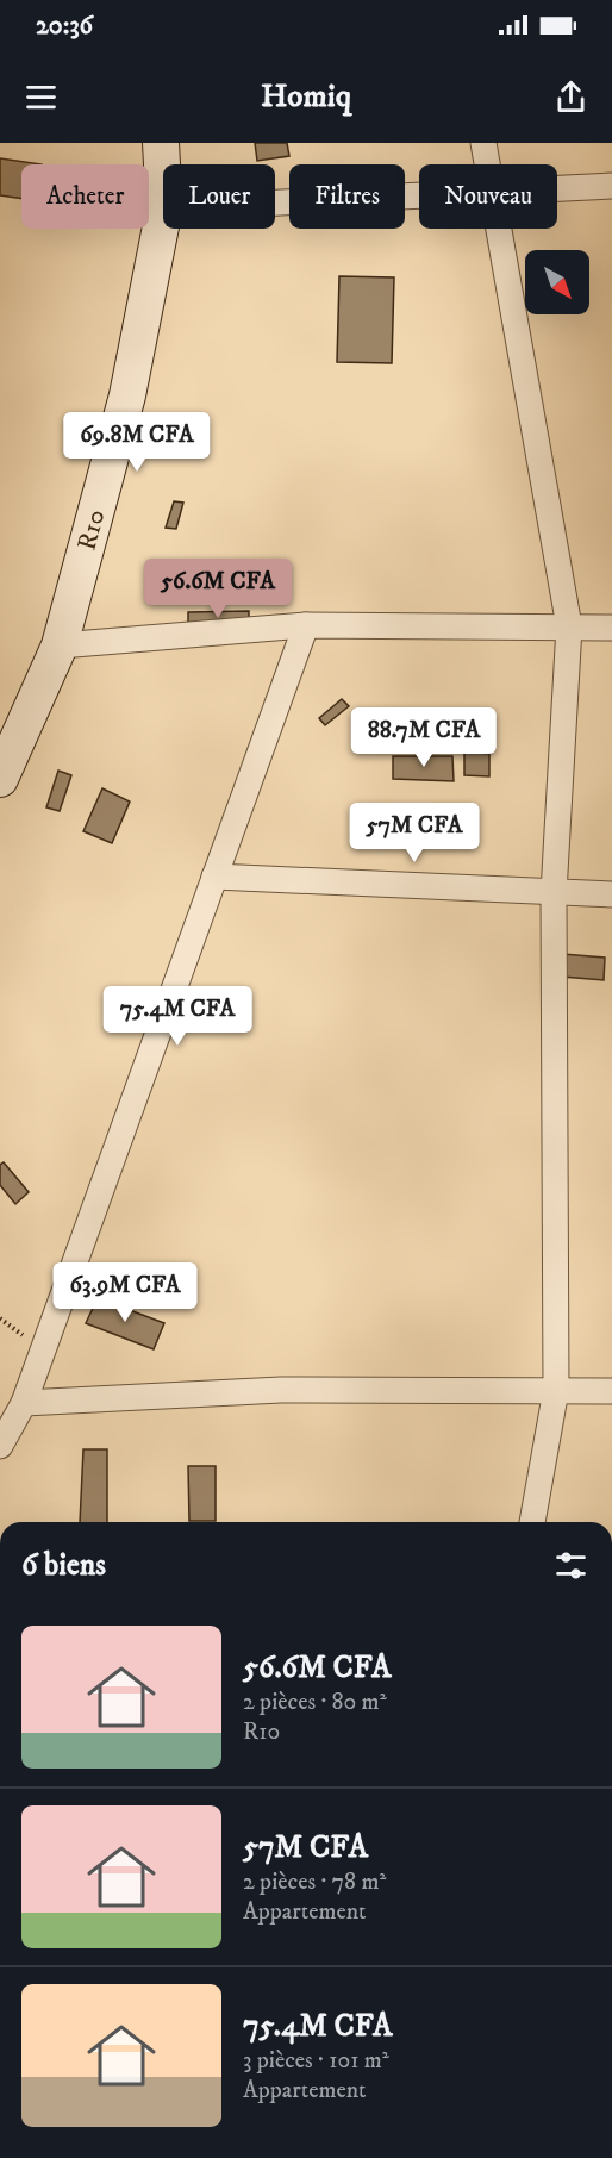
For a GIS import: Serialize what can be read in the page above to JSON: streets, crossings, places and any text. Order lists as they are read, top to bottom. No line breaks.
{"streets":{"main road":["R10"]},"north":"bottom right","page":{"status":"20:36","header":"Homiq","chip":["Acheter","Louer","Filtres","Nouveau"],"price":["69.8M CFA","56.6M CFA","88.7M CFA","57M CFA","75.4M CFA","63.9M CFA"],"heading":"6 biens","list":[{"name":"56.6M CFA","note":"2 pièces · 80 m² · R10"},{"name":"57M CFA","note":"2 pièces · 78 m² · Appartement"},{"name":"75.4M CFA","note":"3 pièces · 101 m² · Appartement"}]}}
